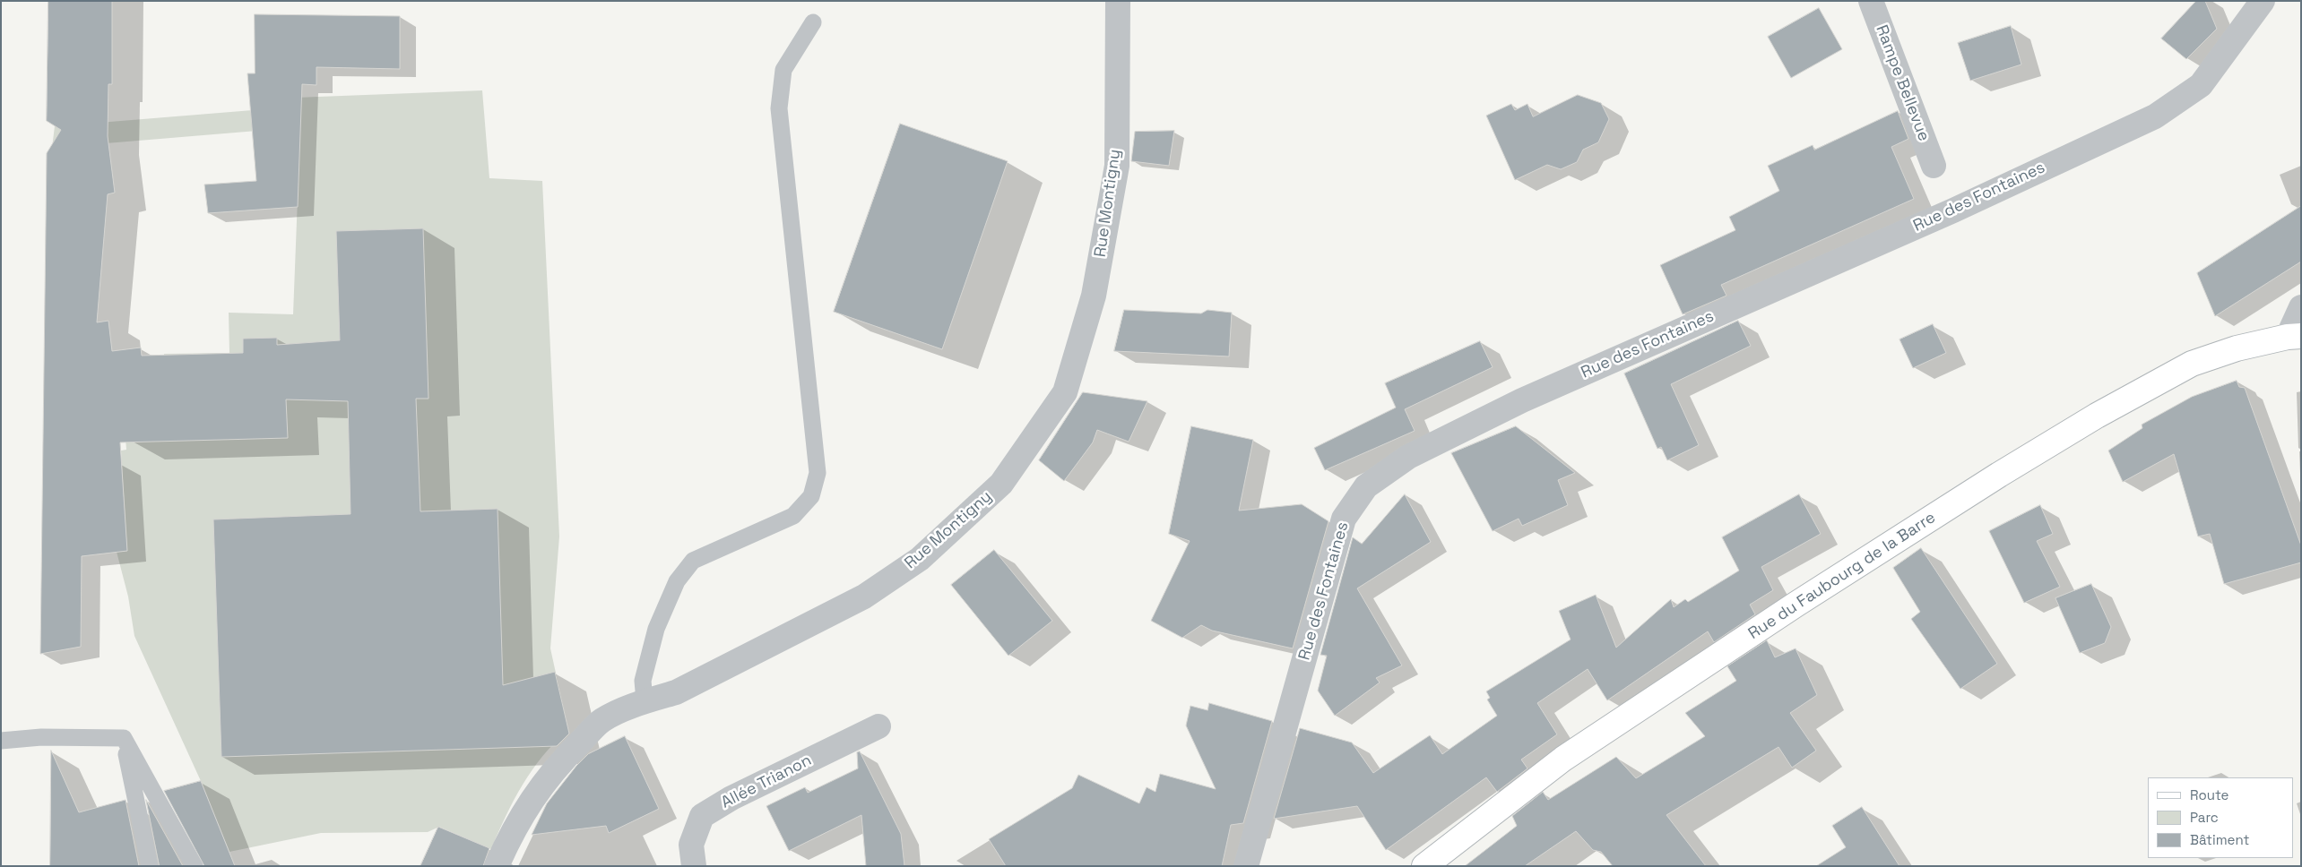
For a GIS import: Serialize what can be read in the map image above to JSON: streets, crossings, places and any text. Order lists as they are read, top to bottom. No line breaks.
{"streets":{"main road":["Rue du Faubourg de la Barre"],"street":["Rampe Bellevue","Rue des Fontaines","Rue Montigny","Allée Trianon"]},"legend":["Route","Parc","Bâtiment"]}
